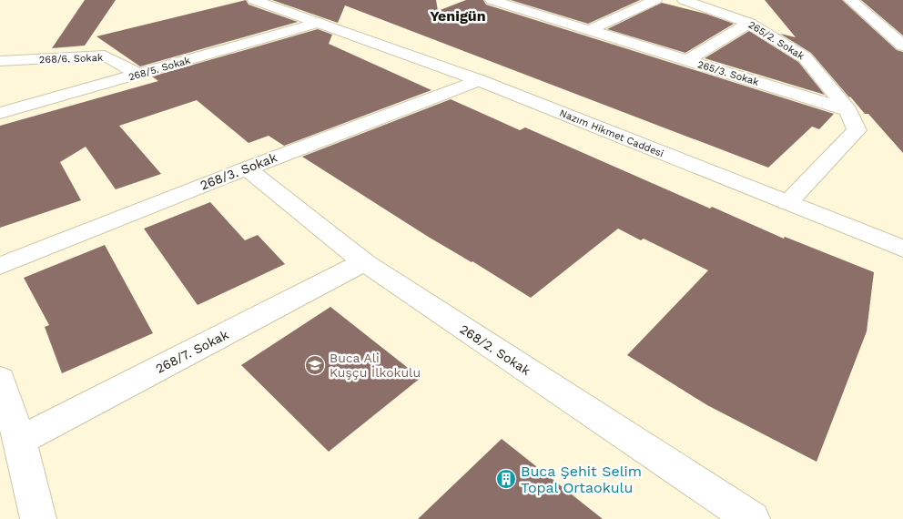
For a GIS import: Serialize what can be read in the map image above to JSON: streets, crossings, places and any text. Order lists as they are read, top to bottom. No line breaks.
{"streets":{"street":["265/2. Sokak","268/6. Sokak","268/5. Sokak","265/3. Sokak","Nazım Hikmet Caddesi","268/3. Sokak","268/2. Sokak","268/7. Sokak"]},"crossings":[["265/2. Sokak","265/3. Sokak"],["268/6. Sokak","268/5. Sokak"],["268/5. Sokak","Nazım Hikmet Caddesi"],["Nazım Hikmet Caddesi","268/3. Sokak"],["268/3. Sokak","268/2. Sokak"],["268/2. Sokak","268/7. Sokak"]],"districts":["Yenigün"],"places":{"school or university":["Buca Ali Kuşçu İlkokulu"],"building":["Buca Şehit Selim Topal Ortaokulu"]}}
